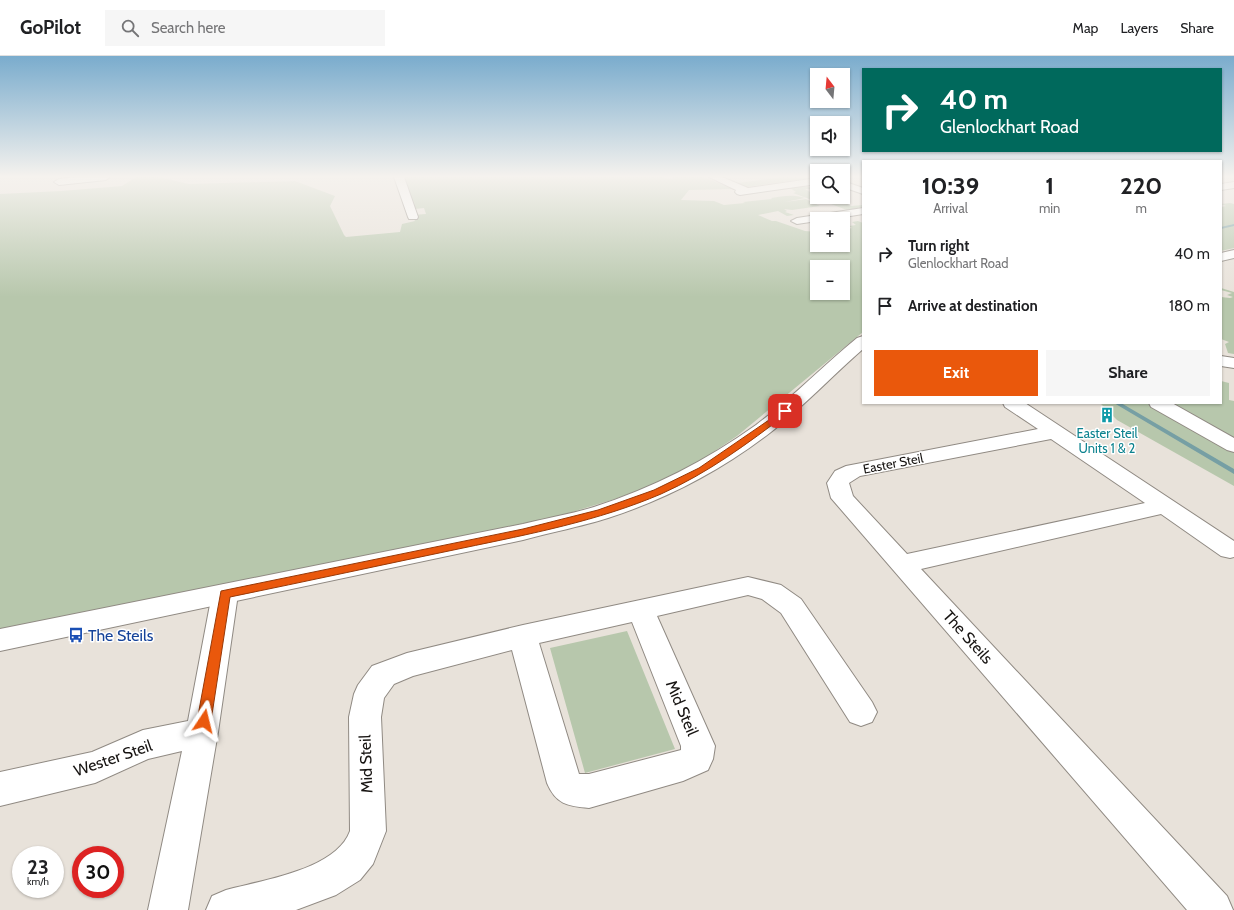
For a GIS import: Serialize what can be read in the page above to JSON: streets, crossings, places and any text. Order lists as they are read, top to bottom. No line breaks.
{"streets":{"street":["Easter Steil","The Steils","Mid Steil","Wester Steil"]},"crossings":[["Easter Steil","The Steils"]],"places":{"building":["Easter Steil Units 1 & 2"],"bus stop":["The Steils"]},"north":"top","page":{"header":"GoPilot","search":"Search here","nav":["Map","Layers","Share"],"map_buttons":["+","−"],"turn":["40 m","Glenlockhart Road"],"eta":["10:39","Arrival","1","min","220","m"],"list":[{"name":"Turn right","note":"Glenlockhart Road","value":"40 m"},{"name":"Arrive at destination","value":"180 m"}],"buttons":["Exit","Share"],"speed":"23 km/h","limit":"30"}}
